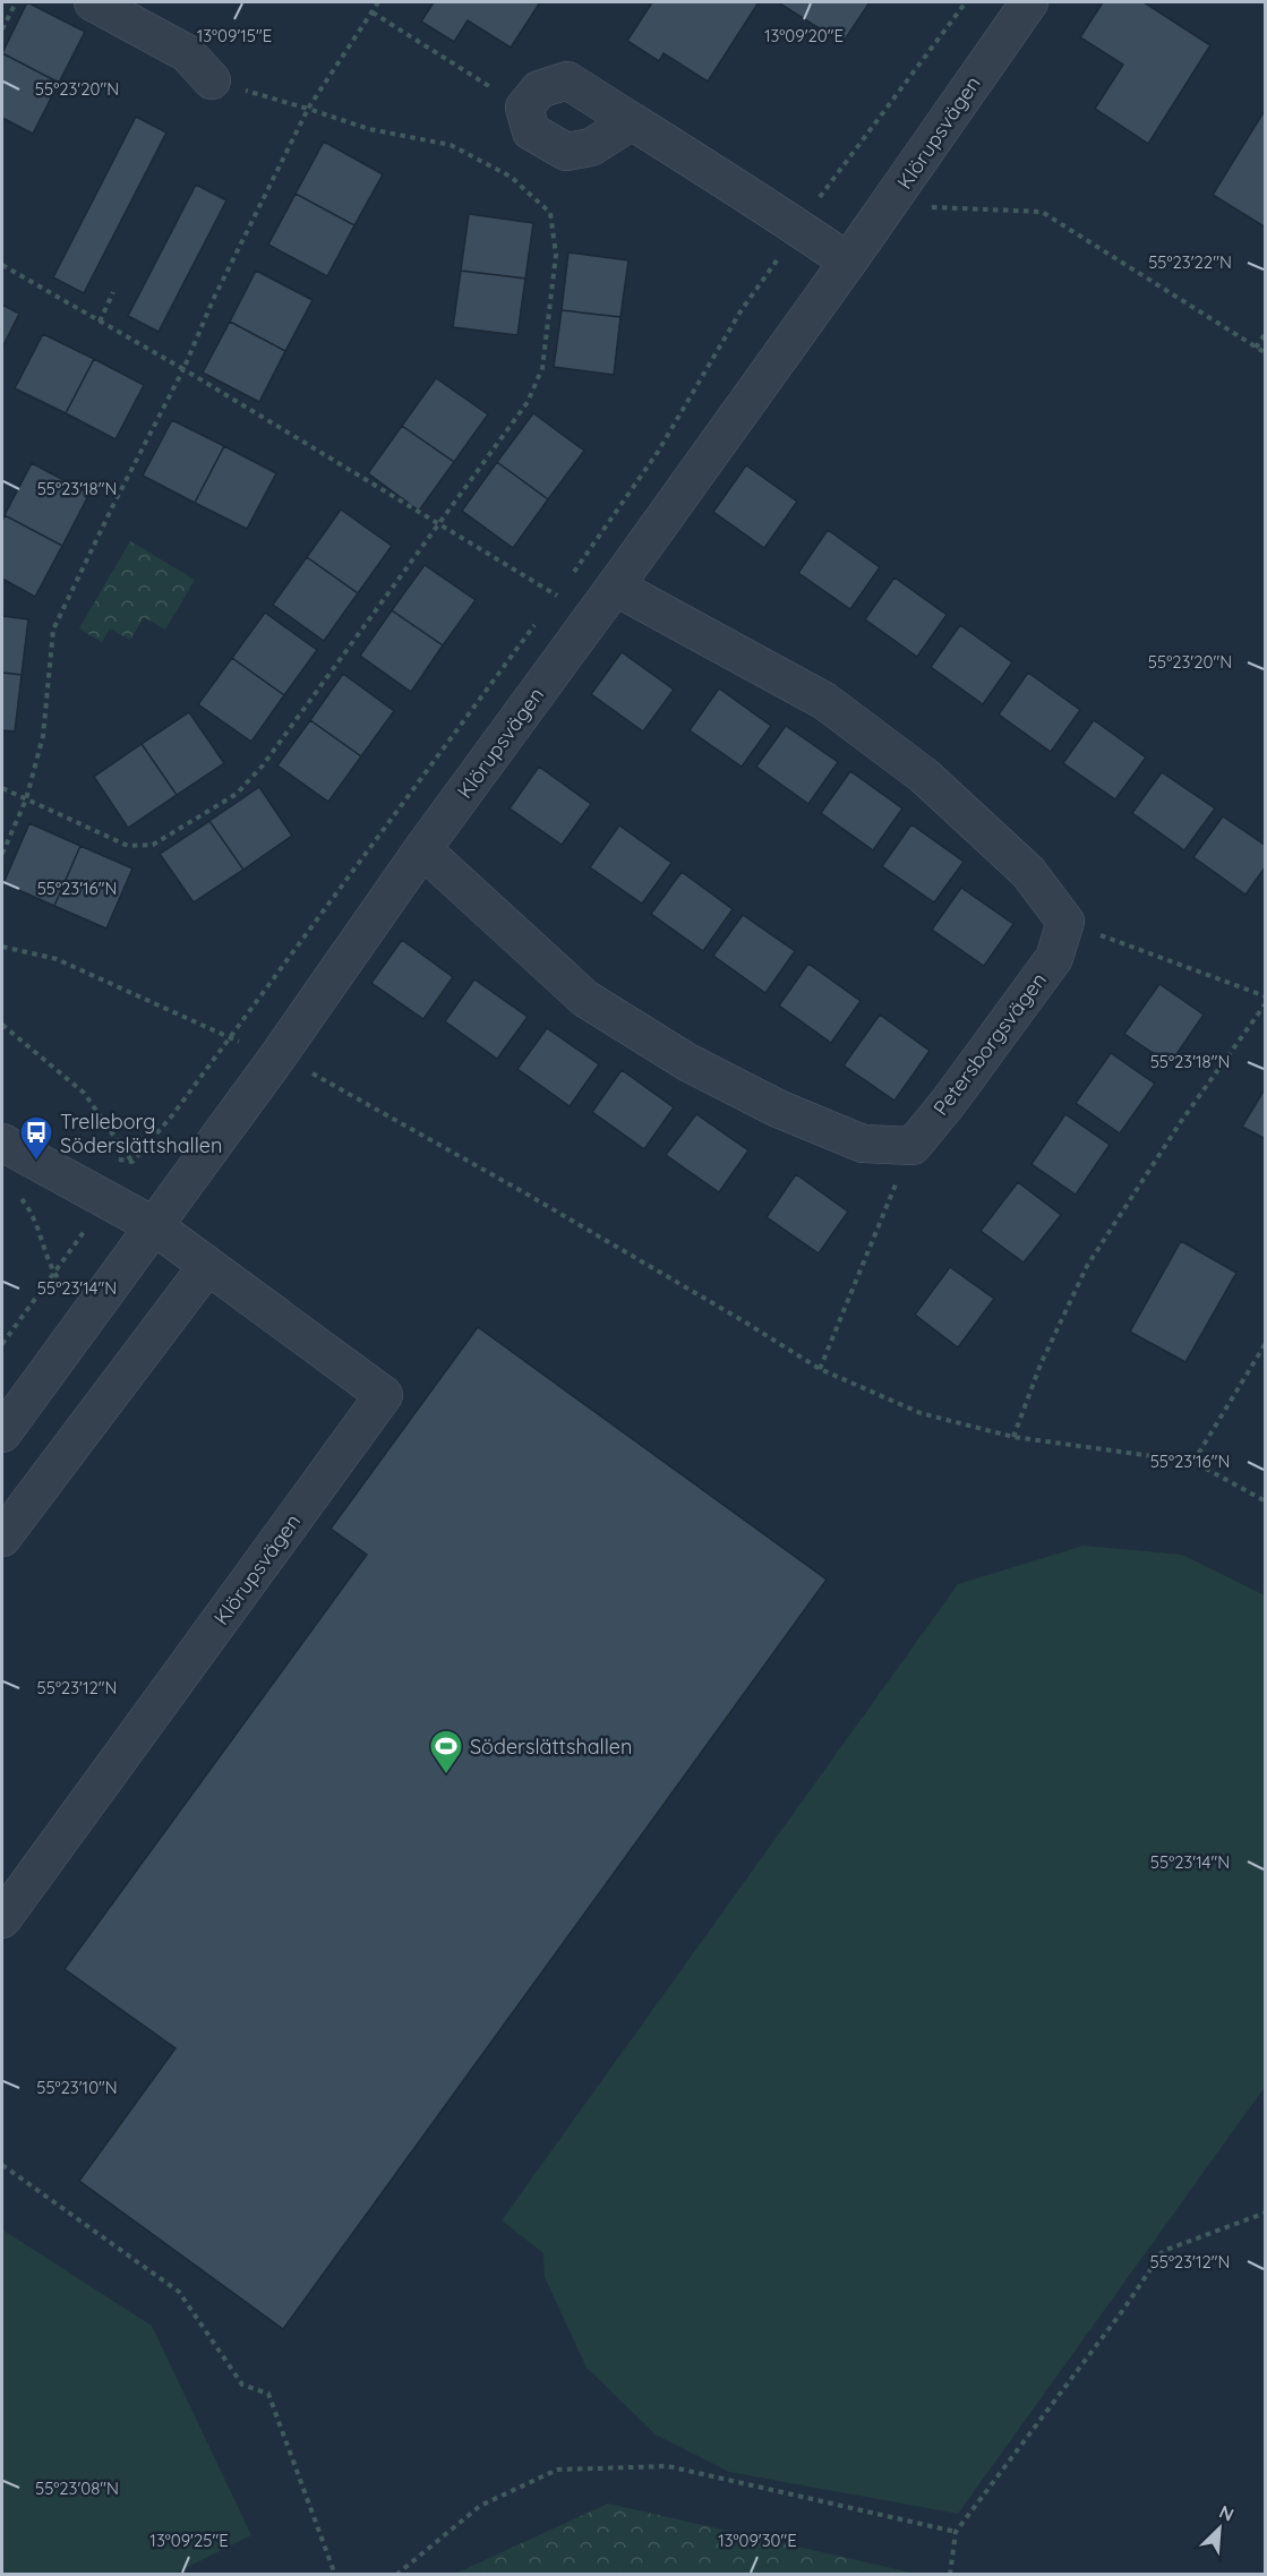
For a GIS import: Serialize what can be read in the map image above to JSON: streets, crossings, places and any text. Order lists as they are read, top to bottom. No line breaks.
{"streets":{"street":["Klörupsvägen","Petersborgsvägen"]},"places":{"bus stop":["Trelleborg Söderslättshallen"],"sports":["Söderslättshallen"]},"north":"top right","coordinates":["13°09'15\"E","13°09'20\"E","55°23'20\"N","55°23'22\"N","55°23'18\"N","55°23'16\"N","55°23'14\"N","55°23'12\"N","55°23'10\"N","55°23'08\"N","13°09'25\"E","13°09'30\"E"]}
